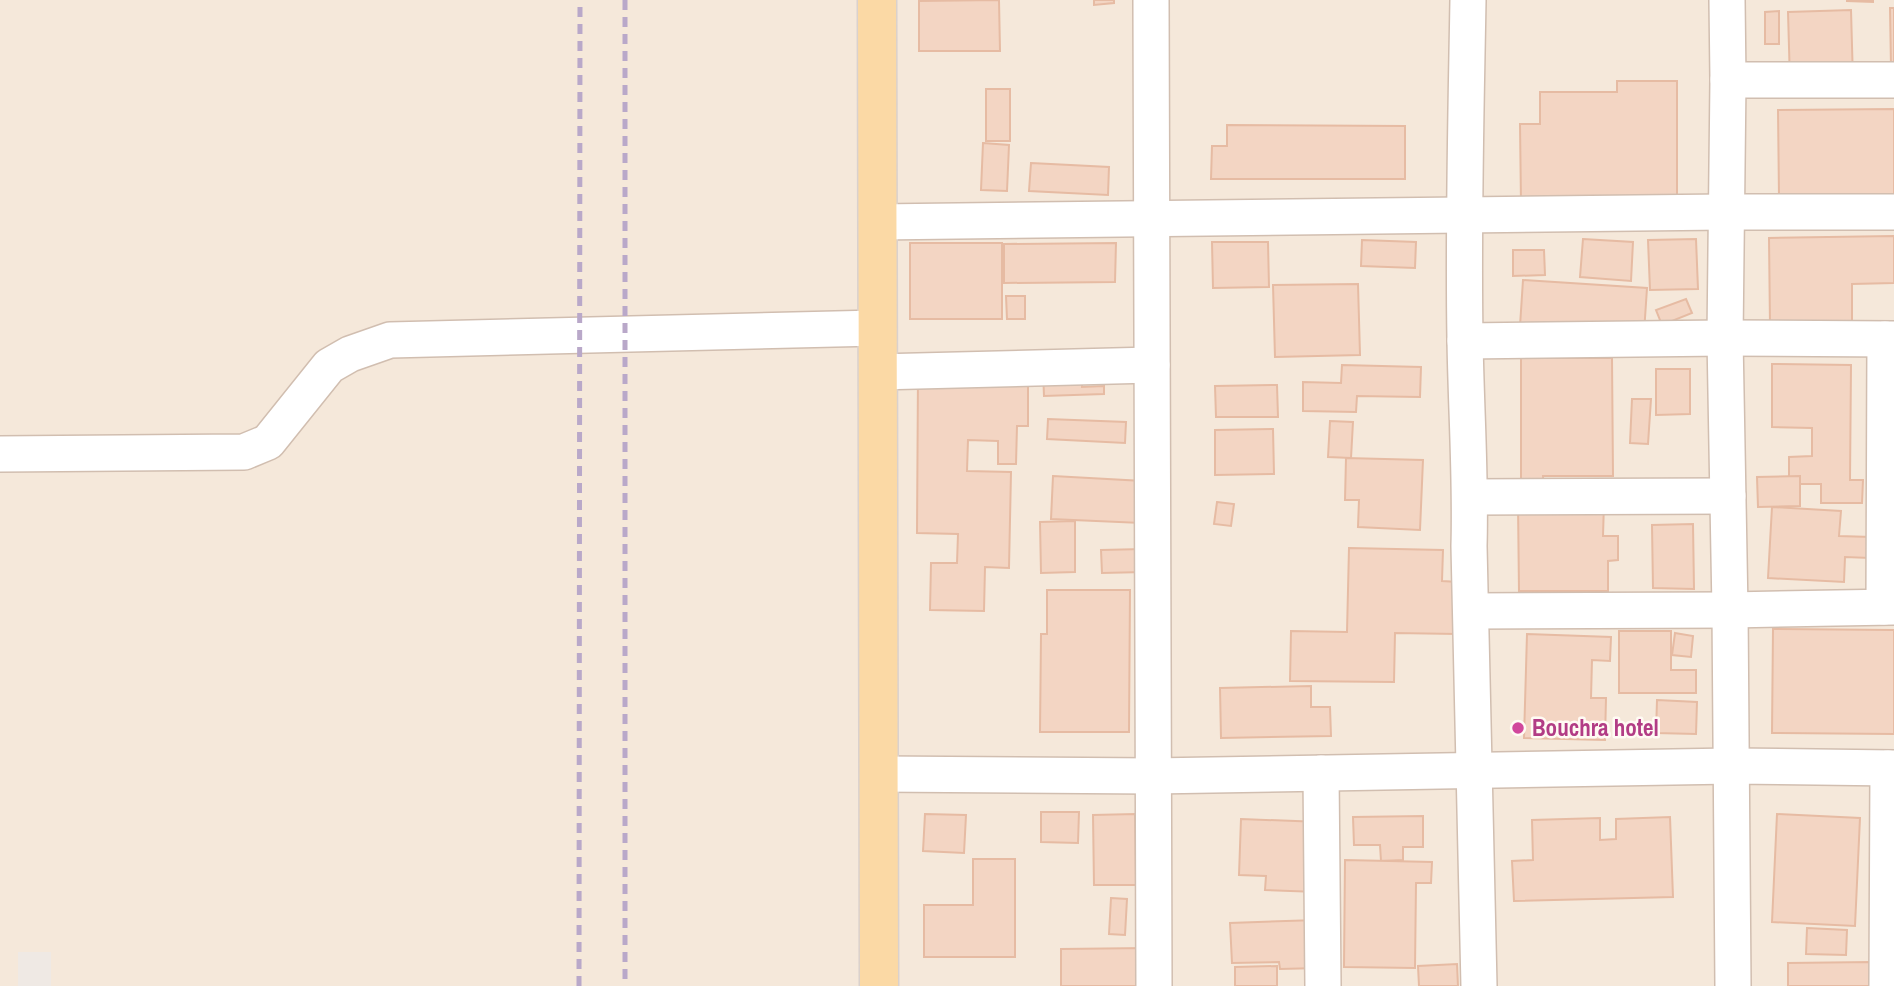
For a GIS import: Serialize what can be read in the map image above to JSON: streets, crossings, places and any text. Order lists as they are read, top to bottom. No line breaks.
{"places":["Bouchra hotel"]}
